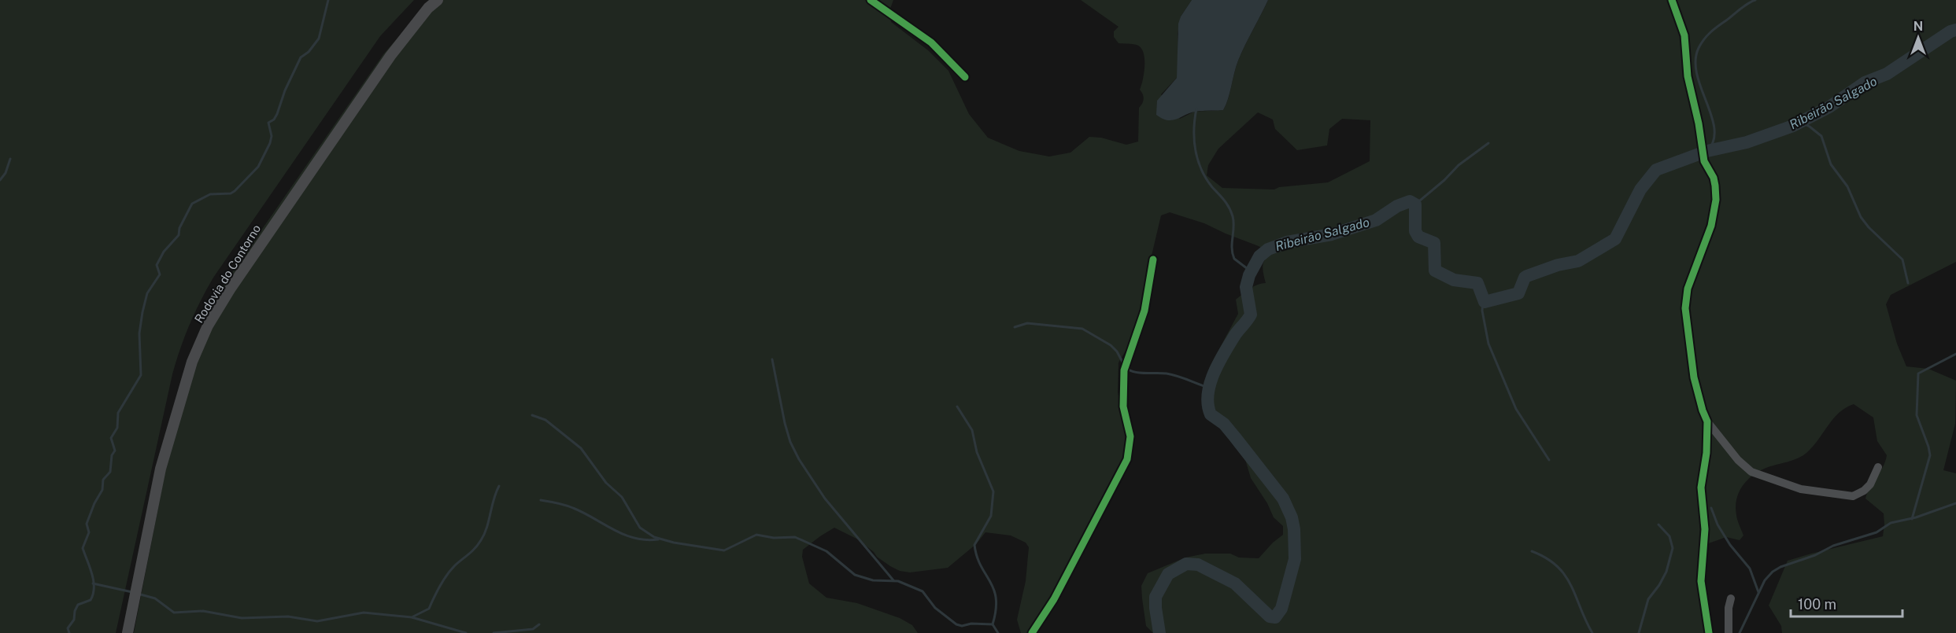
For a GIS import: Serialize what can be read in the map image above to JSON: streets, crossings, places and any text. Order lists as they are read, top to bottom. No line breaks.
{"streets":{"main road":["Rodovia do Contorno"]},"water":["Ribeirão Salgado"],"scale_bar":"100 m","north":"top"}
